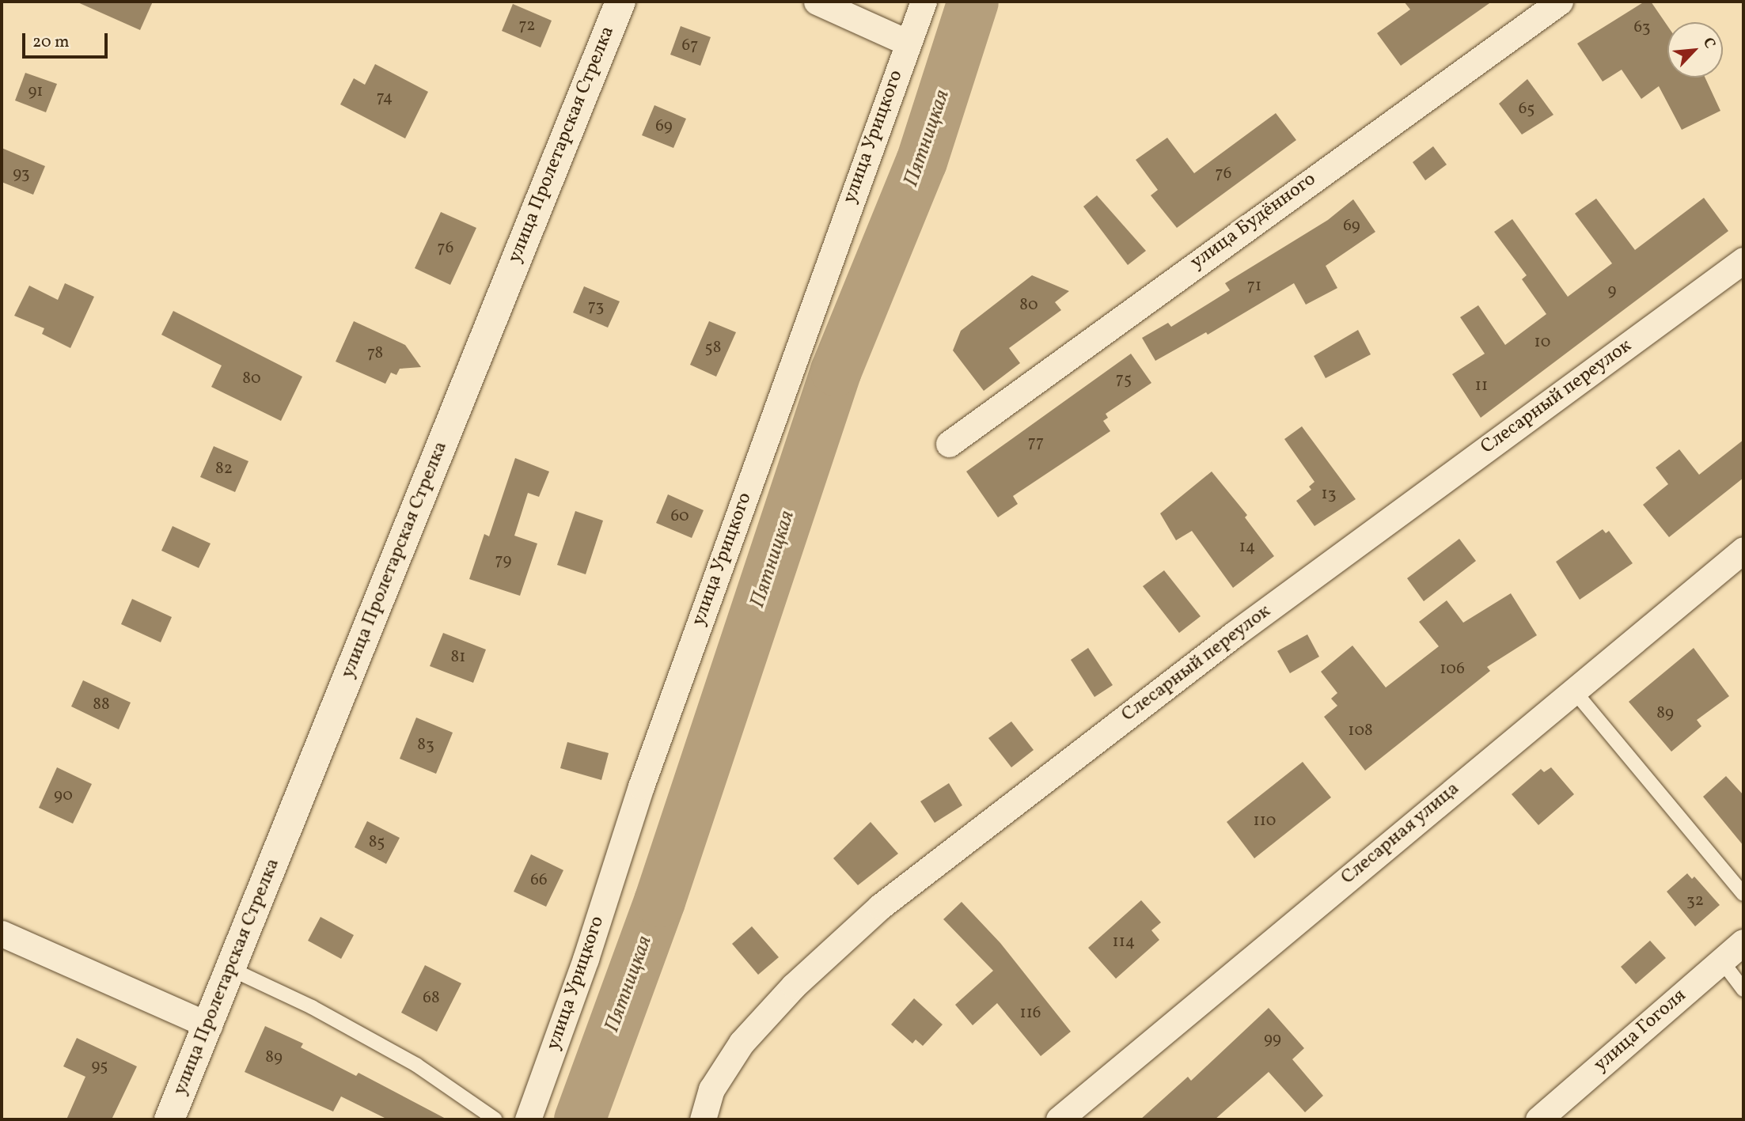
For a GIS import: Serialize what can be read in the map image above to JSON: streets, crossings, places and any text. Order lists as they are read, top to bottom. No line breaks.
{"streets":{"street":["улица Урицкого","улица Пролетарская Стрелка","улица Будённого","Слесарный переулок","Слесарная улица","улица Гоголя"]},"water":["Пятницкая"],"house_numbers":["72","63","67","91","74","65","69","93","76","69","76","71","9","80","73","10","58","78","80","75","11","77","82","13","60","14","79","81","106","88","89","108","83","90","110","85","66","32","114","68","116","99","89","95"],"scale_bar":"20 m","north":"top right"}
